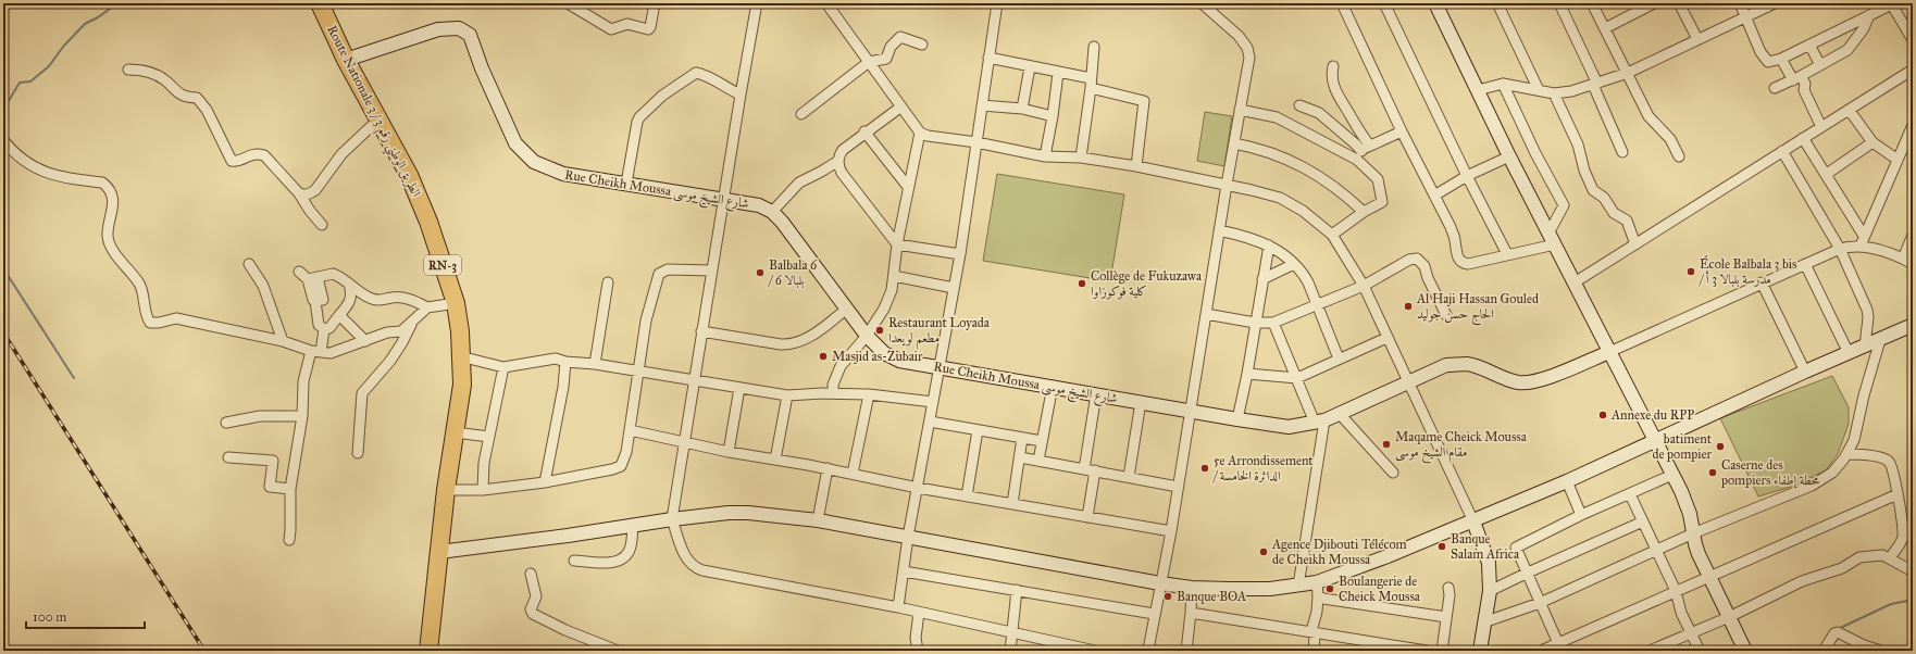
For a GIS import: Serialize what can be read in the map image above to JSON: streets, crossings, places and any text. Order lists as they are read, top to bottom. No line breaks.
{"streets":{"highway":["Route Nationale 3 / الطريق الوطني رقم 3","RN-3"],"street":["Rue Cheikh Moussa شارع الشيخ موسى"]},"crossings":[["Route Nationale 3 / الطريق الوطني رقم 3","Rue Cheikh Moussa شارع الشيخ موسى"],["Route Nationale 3 / الطريق الوطني رقم 3","RN-3"]],"places":["École Balbala 3 bis / مدرسة بلبالا 3 أ","Balbala 6 / بلبالا 6","Collège de Fukuzawa كلية فوكوزاوا","Al Haji Hassan Gouled الحاج حسن جوليد","Restaurant Loyada مطعم لويعدا","Masjid as-Zubair","Annexe du RPP","Maqame Cheick Moussa مقام الشيخ موسى","batiment de pompier","5e Arrondissement / الدائرة الخامسة","Caserne des pompiers محطة إطفاء","Banque Salam Africa","Agence Djibouti Télécom de Cheikh Moussa","Boulangerie de Cheick Moussa","Banque BOA"],"scale_bar":"100 m"}
